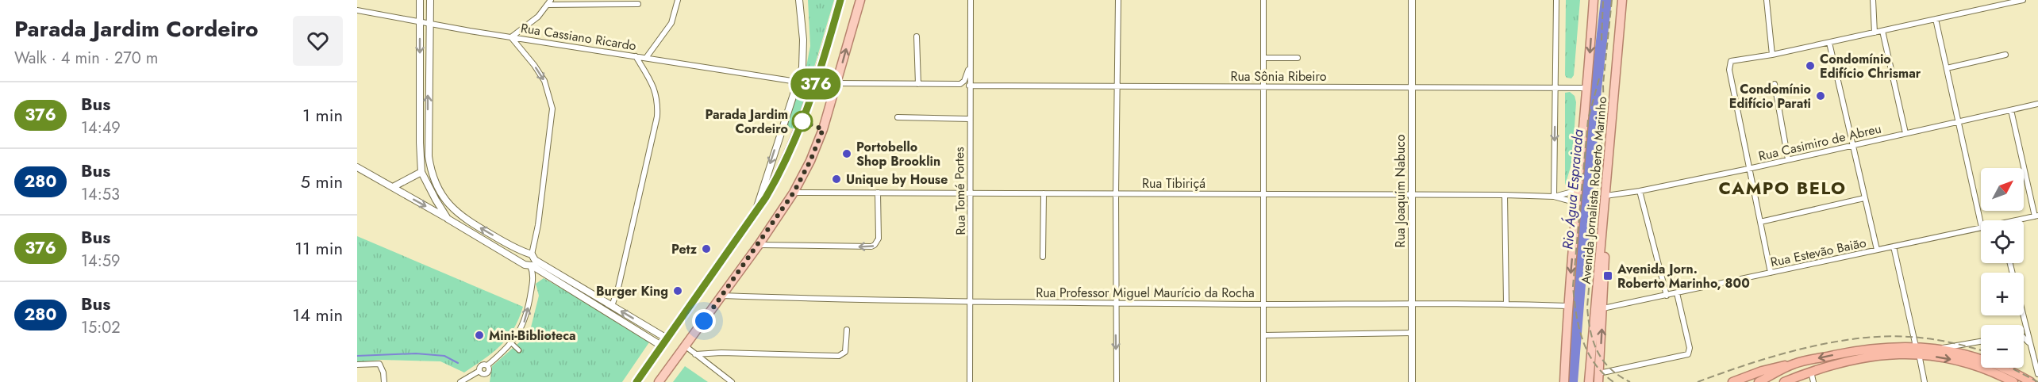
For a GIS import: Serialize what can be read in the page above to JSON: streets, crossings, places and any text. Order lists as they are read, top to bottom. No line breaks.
{"streets":{"main road":["Avenida Jornalista Roberto Marinho"],"street":["Rua Cassiano Ricardo","Rua Sônia Ribeiro","Rua Casimiro de Abreu","Rua Tibiriçá","Rua Tomé Portes","Rua Joaquim Nabuco","Rua Estevão Baião","Rua Professor Miguel Maurício da Rocha"]},"crossings":[["Rua Sônia Ribeiro","Avenida Jornalista Roberto Marinho"],["Rua Sônia Ribeiro","Rua Tomé Portes"],["Rua Sônia Ribeiro","Rua Joaquim Nabuco"],["Rua Casimiro de Abreu","Avenida Jornalista Roberto Marinho"],["Rua Tibiriçá","Avenida Jornalista Roberto Marinho"],["Rua Tibiriçá","Rua Tomé Portes"],["Rua Tibiriçá","Rua Joaquim Nabuco"],["Avenida Jornalista Roberto Marinho","Rua Professor Miguel Maurício da Rocha"],["Rua Tomé Portes","Rua Professor Miguel Maurício da Rocha"],["Rua Joaquim Nabuco","Rua Professor Miguel Maurício da Rocha"]],"districts":["CAMPO BELO"],"water":["Rio Água Espraiada"],"places":{"other":["Condomínio Edifício Chrismar","Condomínio Edifício Parati","Parada Jardim Cordeiro","Portobello Shop Brooklin","Unique by House","Petz","Burger King","Mini-Biblioteca"],"transit":["Avenida Jorn. Roberto Marinho, 800"]},"lines":["bus line 376"],"north":"top right","page":{"heading":["Parada Jardim Cordeiro","Walk · 4 min · 270 m"],"on_map":"376","list":[{"mark":"376","name":"Bus","note":"14:49","value":"1 min"},{"mark":"280","name":"Bus","note":"14:53","value":"5 min"},{"mark":"376","name":"Bus","note":"14:59","value":"11 min"},{"mark":"280","name":"Bus","note":"15:02","value":"14 min"}],"map_buttons":["+","−"]}}
